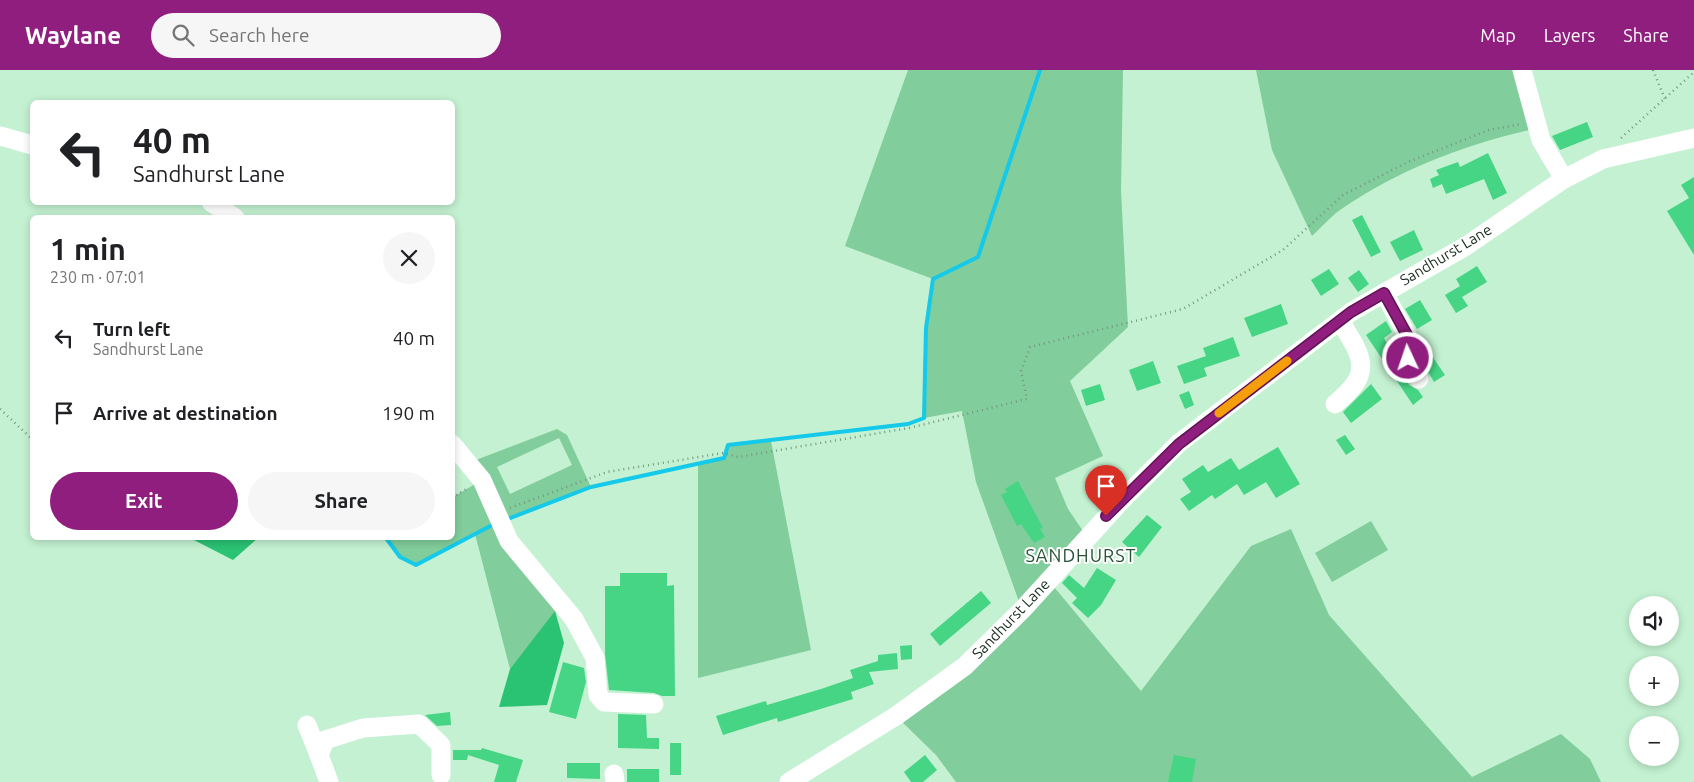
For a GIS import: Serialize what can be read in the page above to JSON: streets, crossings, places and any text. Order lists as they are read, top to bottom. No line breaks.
{"streets":{"street":["Sandhurst Lane"]},"districts":["SANDHURST"],"page":{"header":"Waylane","search":"Search here","nav":["Map","Layers","Share"],"turn":["40 m","Sandhurst Lane"],"heading":["1 min","230 m · 07:01"],"list":[{"name":"Turn left","note":"Sandhurst Lane","value":"40 m"},{"name":"Arrive at destination","value":"190 m"}],"buttons":["Exit","Share"],"map_buttons":["+","−"]}}
